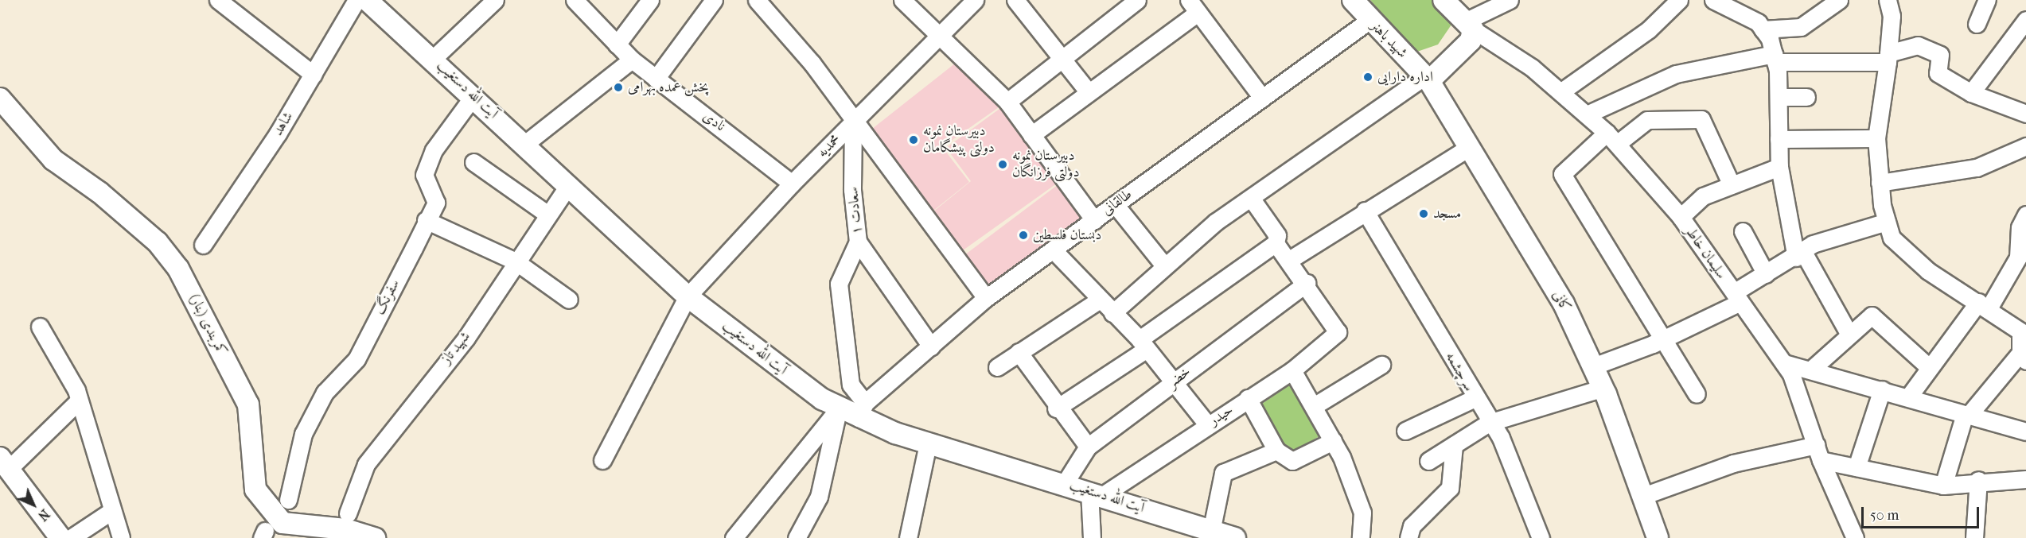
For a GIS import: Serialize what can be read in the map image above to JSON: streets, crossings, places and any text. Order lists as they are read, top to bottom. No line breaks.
{"streets":{"street":["شهید باهنر","آیت الله دستغیب","نادی","شاهد","محمدیه","طالقانی","سعادت ۱","سلیمان خاطر","سفرنگ","کانی","کمربندی (بنار)","شهید تاز","سرچشمه","خضر","حیدر"]},"crossings":[["شهید باهنر","طالقانی"],["شهید باهنر","کانی"],["آیت الله دستغیب","محمدیه"],["آیت الله دستغیب","طالقانی"],["آیت الله دستغیب","سعادت ۱"],["آیت الله دستغیب","سفرنگ"],["آیت الله دستغیب","شهید تاز"],["آیت الله دستغیب","خضر"],["آیت الله دستغیب","حیدر"],["نادی","محمدیه"],["محمدیه","سعادت ۱"],["طالقانی","سعادت ۱"],["خضر","حیدر"]],"places":["اداره دارایی","پخش عمده بهرامی","دبیرستان نمونه دولتی پیشگامان","دبیرستان نمونه دولتی فرزانگان","مسجد","دبستان فلسطین"],"scale_bar":"50 m","north":"bottom right"}
